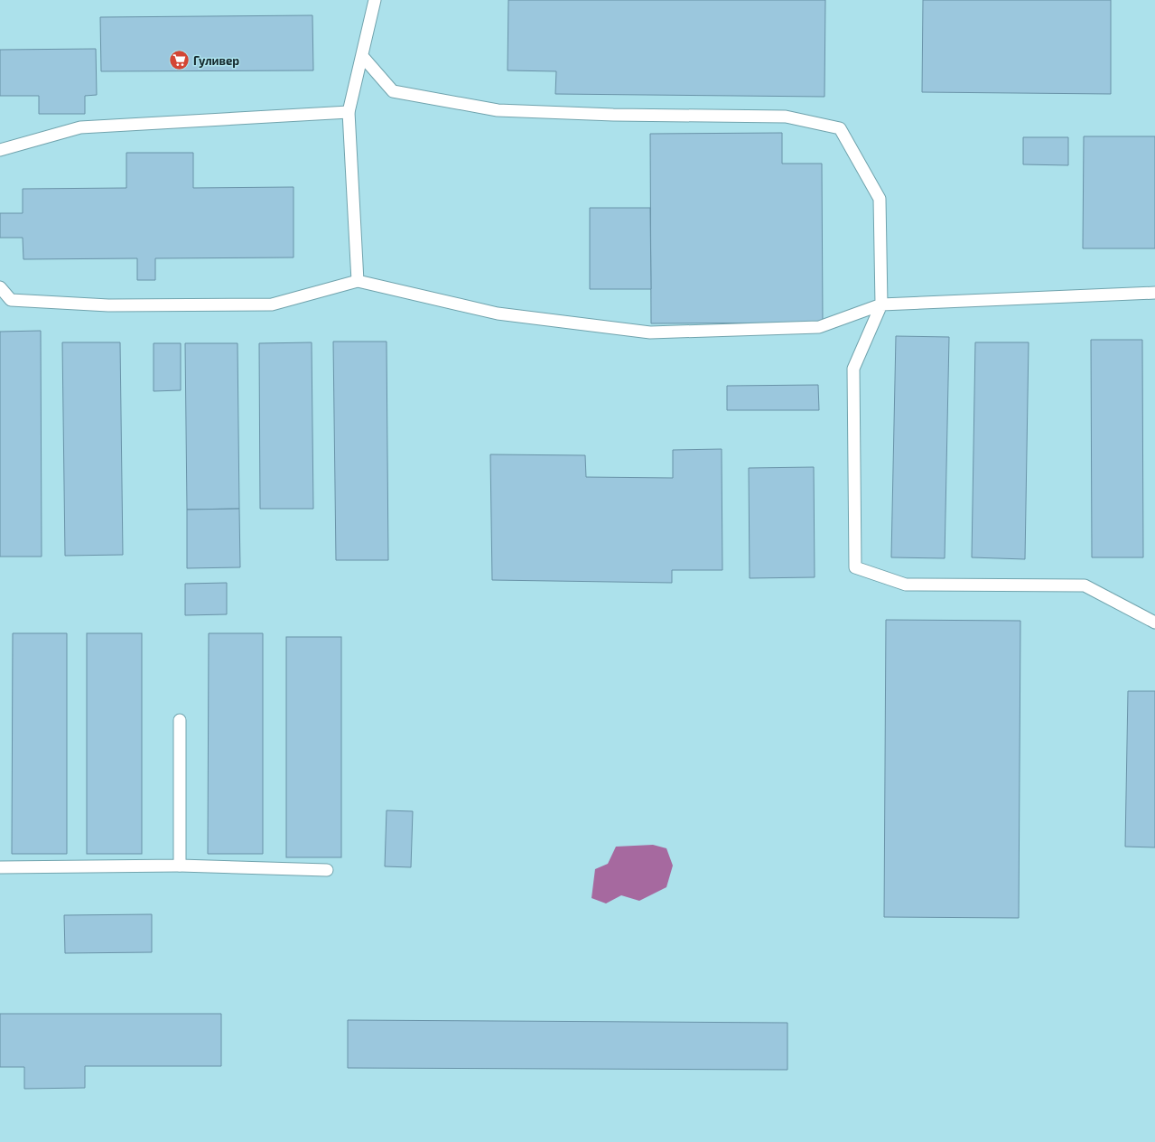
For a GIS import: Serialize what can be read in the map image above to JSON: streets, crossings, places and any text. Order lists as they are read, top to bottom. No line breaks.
{"places":{"supermarket":["Гуливер"]}}
